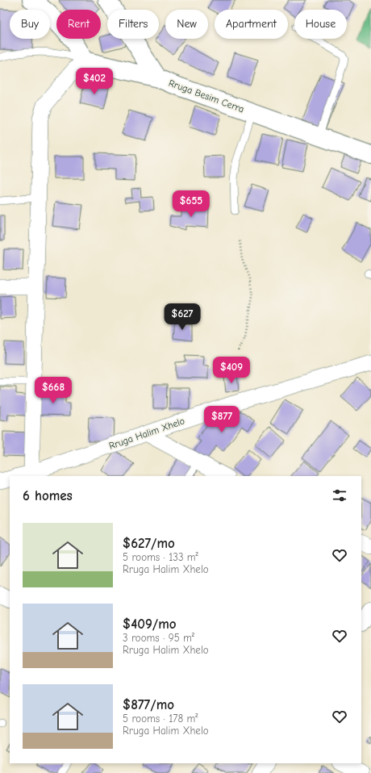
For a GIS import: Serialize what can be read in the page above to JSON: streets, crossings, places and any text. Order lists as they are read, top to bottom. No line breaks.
{"streets":{"street":["Rruga Besim Cerra","Rruga Halim Xhelo"]},"page":{"chip":["Buy","Rent","Filters","New","Apartment","House"],"price":["$402","$655","$627","$409","$668","$877"],"heading":"6 homes","list":[{"name":"$627/mo","note":"5 rooms · 133 m² · Rruga Halim Xhelo"},{"name":"$409/mo","note":"3 rooms · 95 m² · Rruga Halim Xhelo"},{"name":"$877/mo","note":"5 rooms · 178 m² · Rruga Halim Xhelo"}]}}
